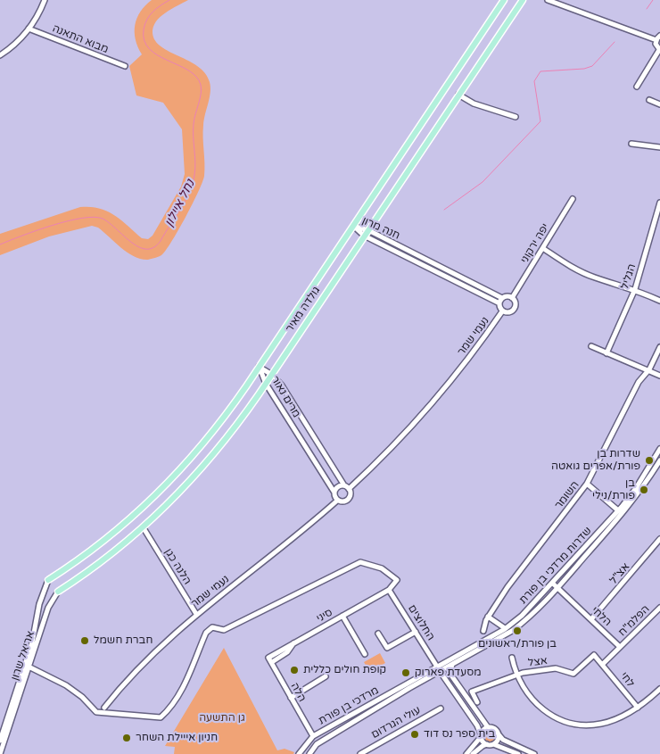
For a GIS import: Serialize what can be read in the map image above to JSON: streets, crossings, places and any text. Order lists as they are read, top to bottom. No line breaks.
{"streets":{"main road":["גולדה מאיר"],"street":["מבוא התאנה","חנה מרון","יפה ירקוני","הגליל","נעמי שמר","מרים נאור","השומר","שדרות מרדכי בן פורת","הלנה כגן","אצ\"ל","סיני","הלחי","הפלמ\"ח","החלוצים","אריאל שרון","אצל","לחי","הלה","מרדכי בן פורת","עולי הגרדום"]},"crossings":[["חנה מרון","יפה ירקוני"],["חנה מרון","גולדה מאיר"],["חנה מרון","נעמי שמר"],["יפה ירקוני","נעמי שמר"],["גולדה מאיר","מרים נאור"],["גולדה מאיר","הלנה כגן"],["גולדה מאיר","אריאל שרון"],["נעמי שמר","מרים נאור"],["נעמי שמר","הלנה כגן"],["שדרות מרדכי בן פורת","הלחי"],["שדרות מרדכי בן פורת","החלוצים"],["שדרות מרדכי בן פורת","מרדכי בן פורת"],["אצ\"ל","הלחי"],["סיני","החלוצים"],["סיני","הלה"],["הלחי","הפלמ\"ח"],["החלוצים","מרדכי בן פורת"],["אצל","לחי"],["הלה","מרדכי בן פורת"]],"water":["נחל איילון"],"parks":["גן התשעה"],"places":["שדרות בן פורת/אפרים גואטה","בן פורת/נילי","בן פורת/ראשונים","חברת חשמל","קופת חולים כללית","מסעדת פארוק","בית ספר נס דוד","חניון אייילת השחר"]}
